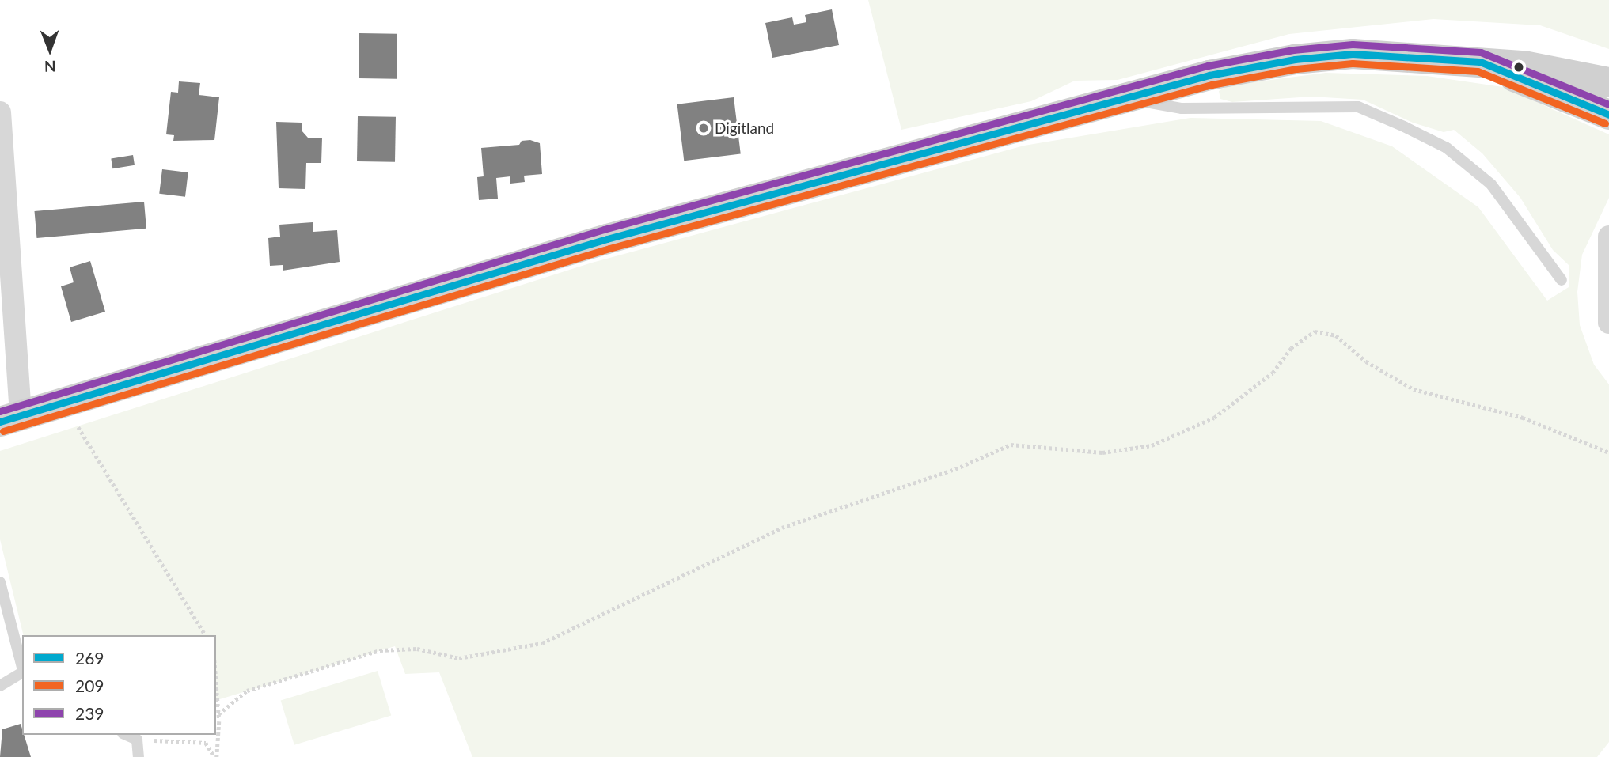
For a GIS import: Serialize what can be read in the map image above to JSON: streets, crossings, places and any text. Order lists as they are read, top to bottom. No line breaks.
{"places":["Digitland"],"lines":["transit line 239","transit line 269","transit line 209"],"legend":["269","209","239"],"north":"bottom"}
